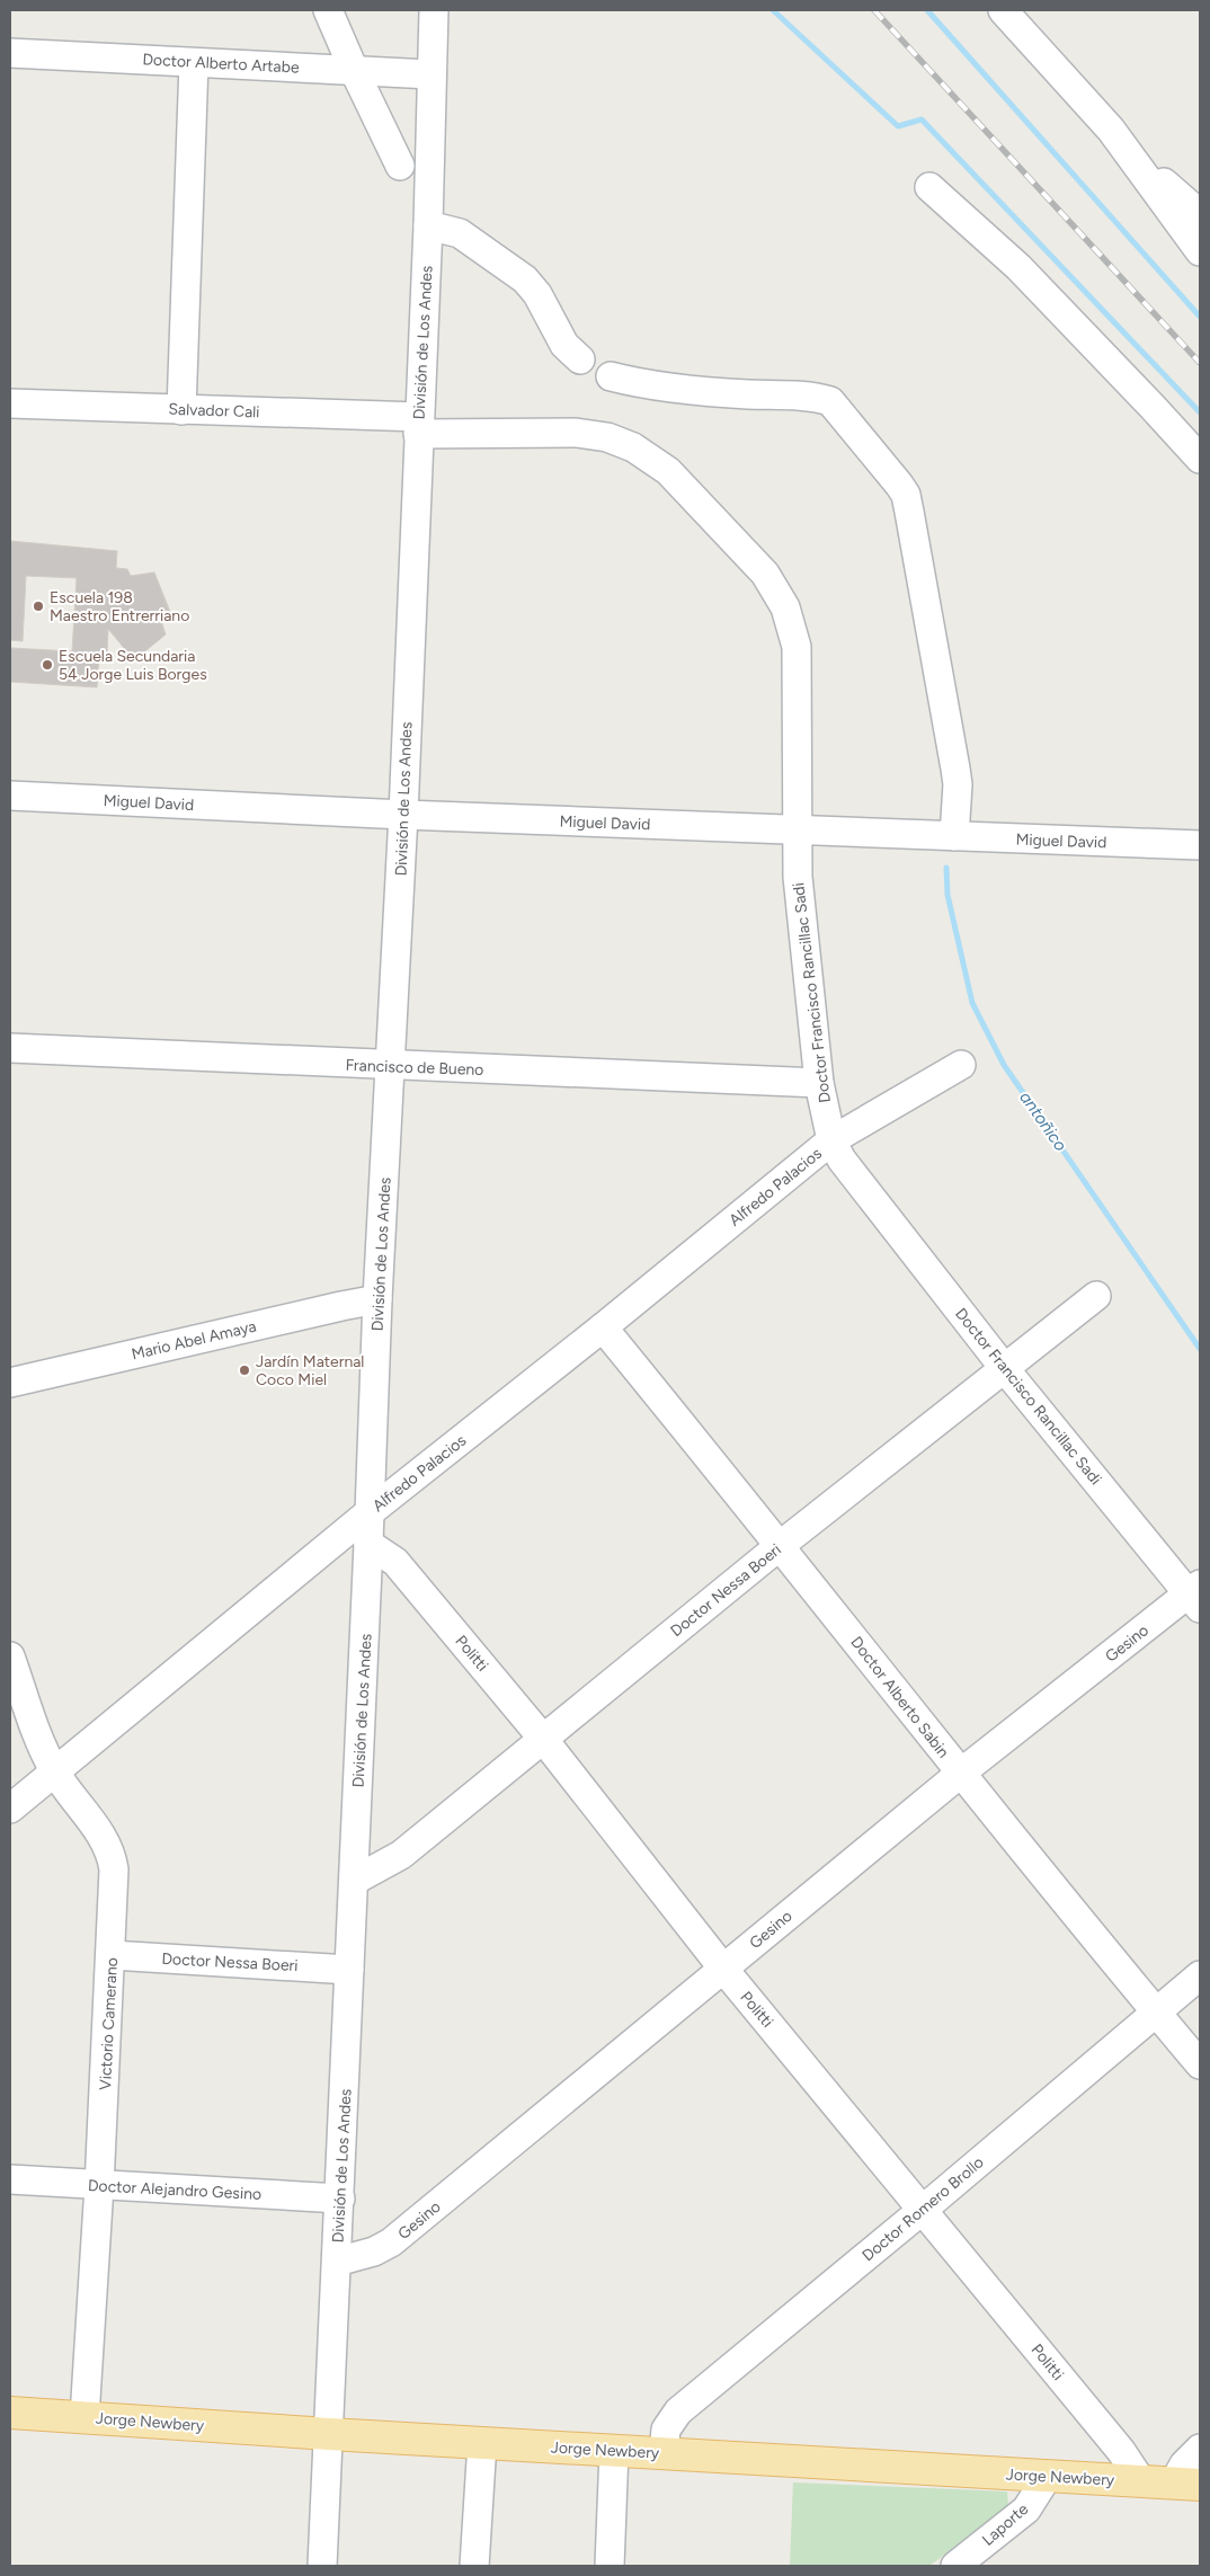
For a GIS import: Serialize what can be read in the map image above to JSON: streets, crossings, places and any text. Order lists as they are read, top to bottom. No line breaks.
{"streets":{"main road":["Jorge Newbery"],"street":["Doctor Alberto Artabe","División de Los Andes","Salvador Cali","Miguel David","Doctor Francisco Rancillac Sadi","Francisco de Bueno","Alfredo Palacios","Mario Abel Amaya","Doctor Nessa Boeri","Gesino","Politti","Doctor Alberto Sabin","Victorio Camerano","Doctor Alejandro Gesino","Doctor Romero Brollo","Laporte"]},"crossings":[["Doctor Alberto Artabe","División de Los Andes"],["División de Los Andes","Salvador Cali"],["División de Los Andes","Miguel David"],["División de Los Andes","Francisco de Bueno"],["División de Los Andes","Alfredo Palacios"],["División de Los Andes","Mario Abel Amaya"],["División de Los Andes","Doctor Nessa Boeri"],["División de Los Andes","Gesino"],["División de Los Andes","Politti"],["División de Los Andes","Doctor Alejandro Gesino"],["División de Los Andes","Jorge Newbery"],["Salvador Cali","Doctor Francisco Rancillac Sadi"],["Miguel David","Doctor Francisco Rancillac Sadi"],["Doctor Francisco Rancillac Sadi","Francisco de Bueno"],["Doctor Francisco Rancillac Sadi","Alfredo Palacios"],["Doctor Francisco Rancillac Sadi","Doctor Nessa Boeri"],["Doctor Francisco Rancillac Sadi","Gesino"],["Alfredo Palacios","Doctor Alberto Sabin"],["Alfredo Palacios","Victorio Camerano"],["Doctor Nessa Boeri","Politti"],["Doctor Nessa Boeri","Doctor Alberto Sabin"],["Doctor Nessa Boeri","Victorio Camerano"],["Gesino","Politti"],["Gesino","Doctor Alberto Sabin"],["Politti","Doctor Romero Brollo"],["Politti","Jorge Newbery"],["Doctor Alberto Sabin","Doctor Romero Brollo"],["Victorio Camerano","Doctor Alejandro Gesino"],["Victorio Camerano","Jorge Newbery"],["Doctor Romero Brollo","Jorge Newbery"],["Jorge Newbery","Laporte"]],"water":["antoñico"],"places":["Escuela 198 Maestro Entrerriano","Escuela Secundaria 54 Jorge Luis Borges","Jardín Maternal Coco Miel"]}
